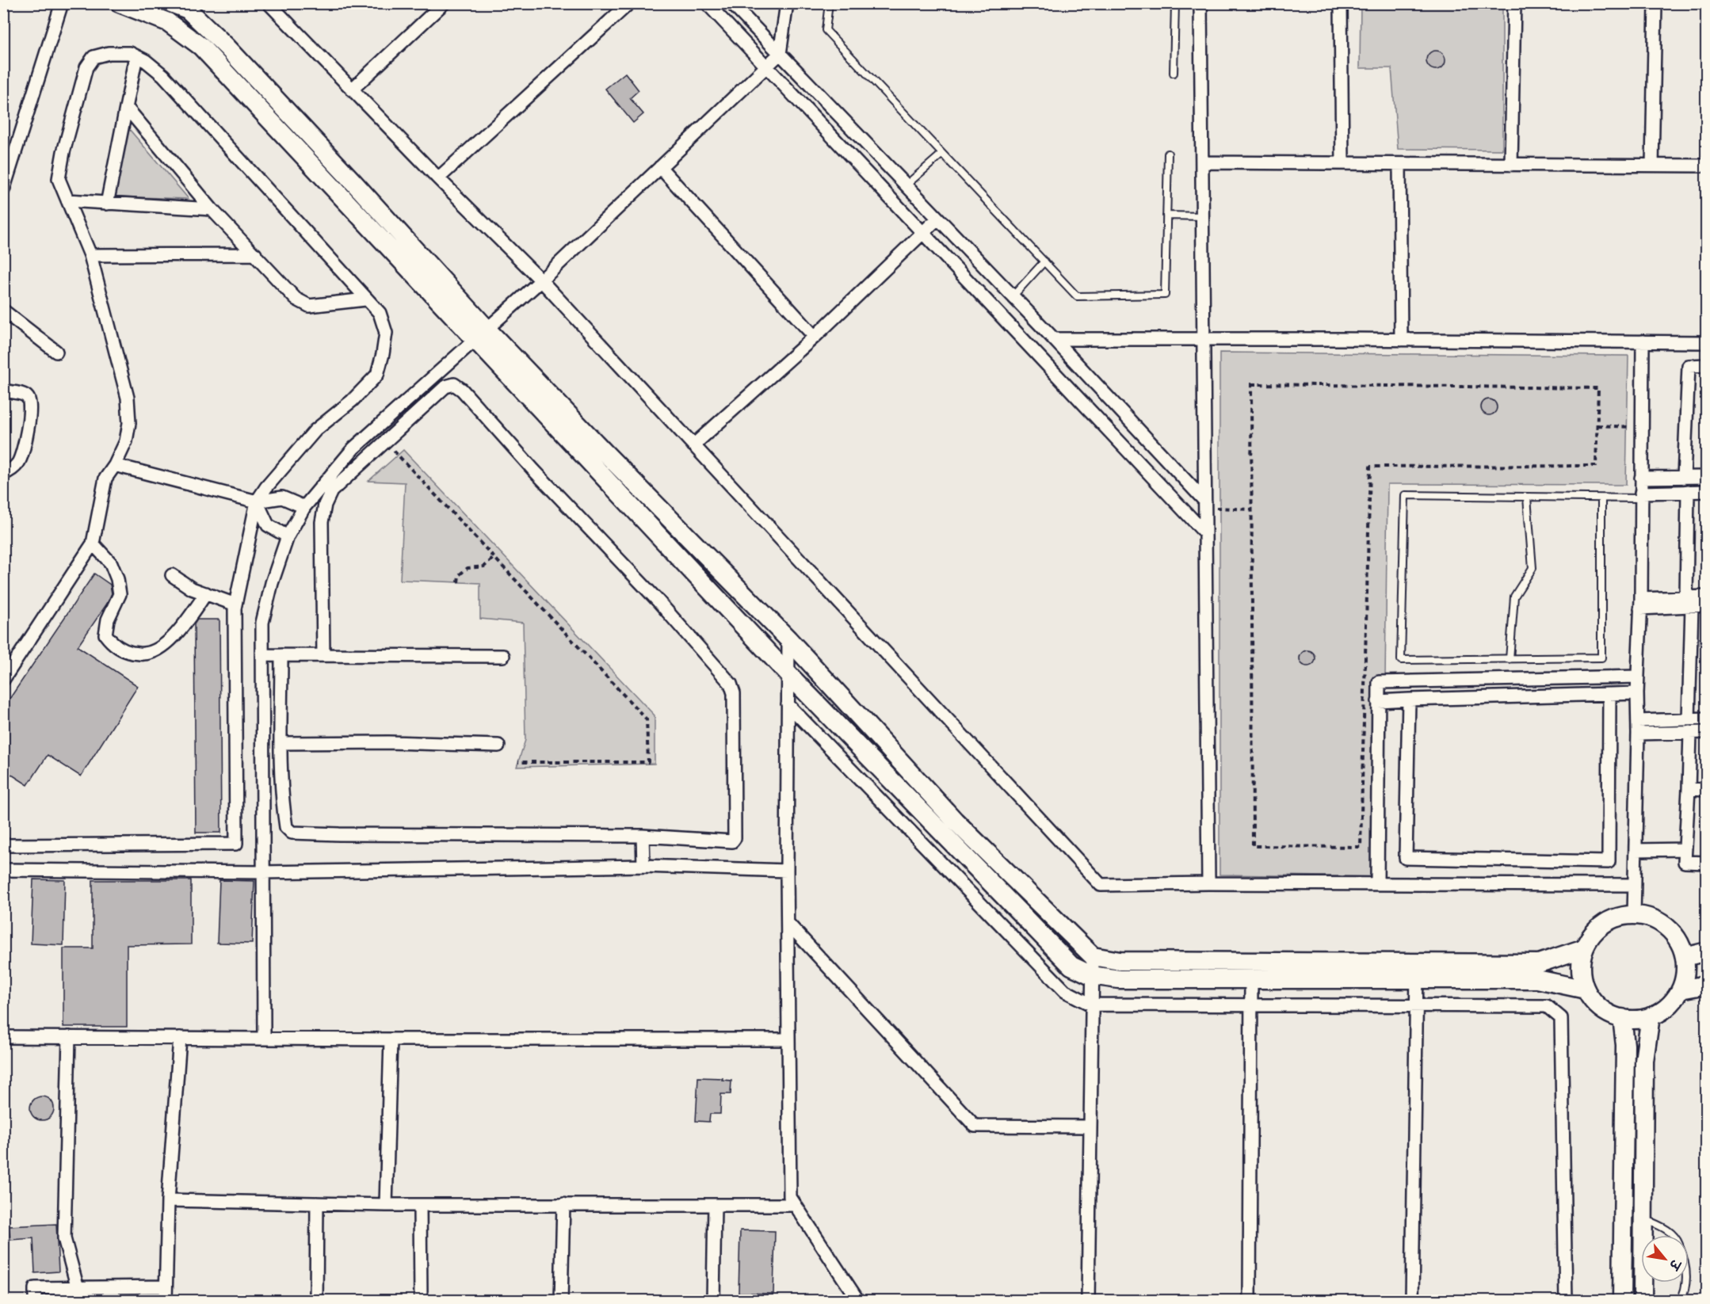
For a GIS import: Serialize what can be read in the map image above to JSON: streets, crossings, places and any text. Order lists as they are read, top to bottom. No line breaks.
{"north":"bottom right"}
